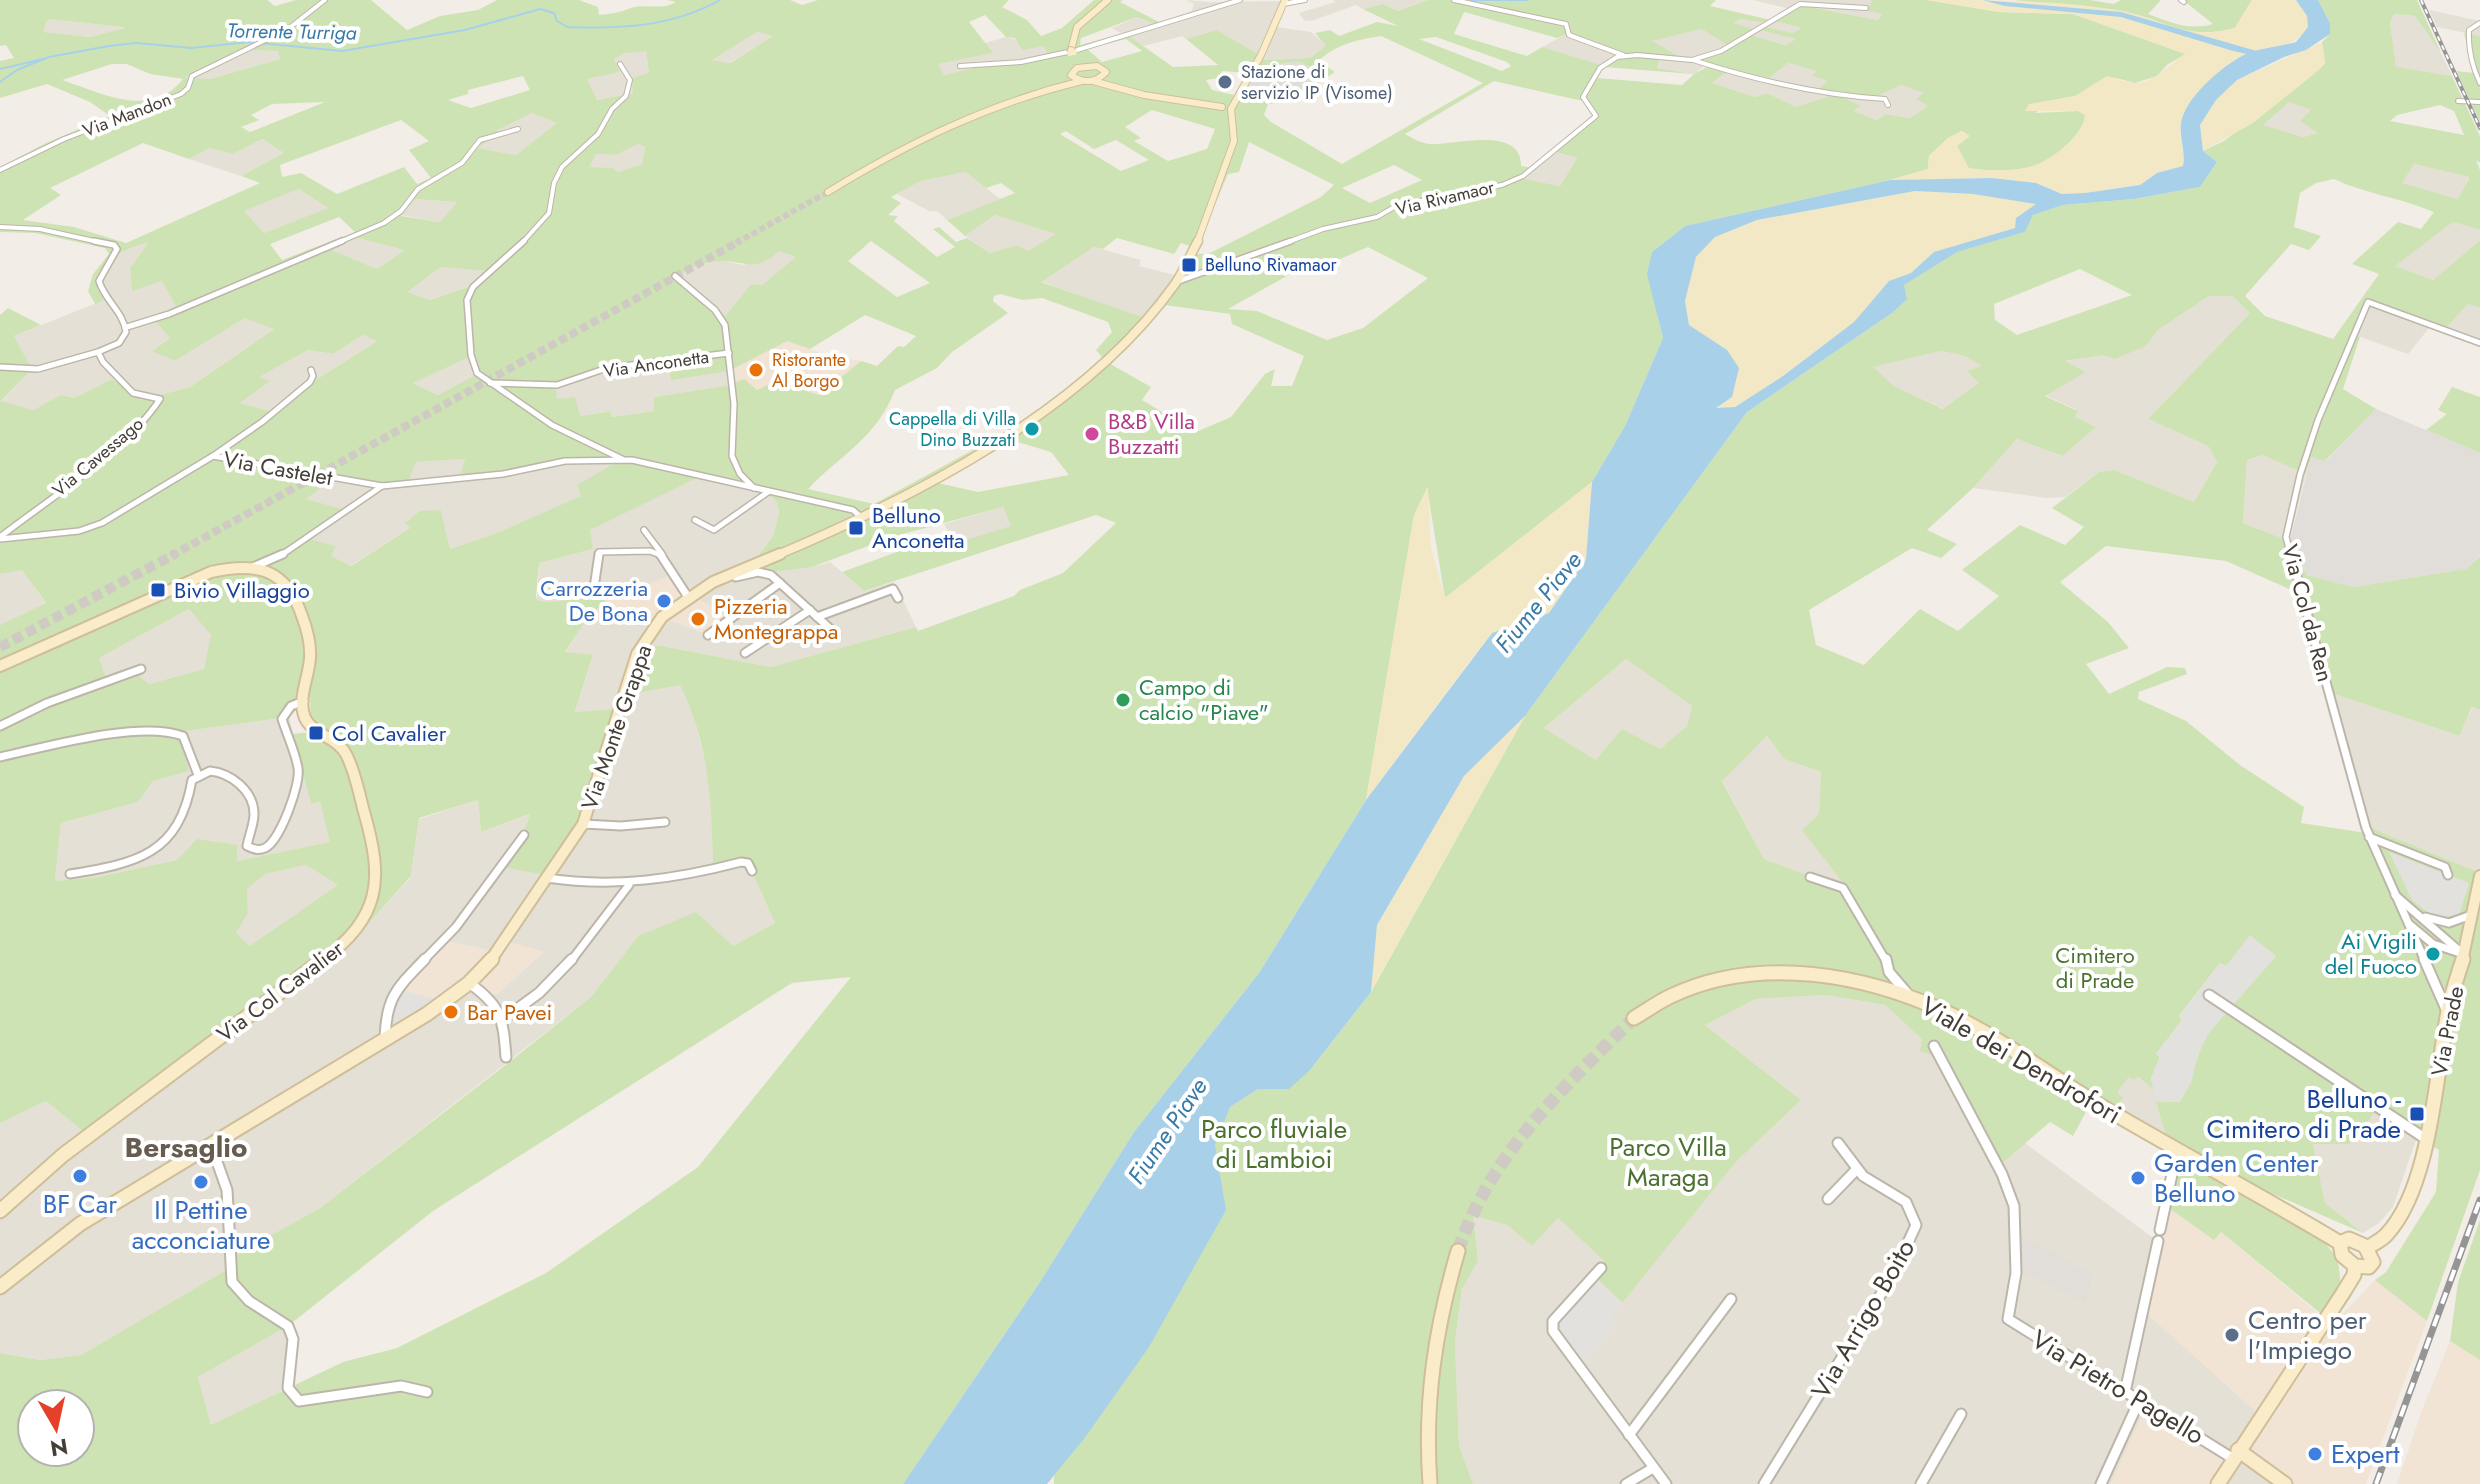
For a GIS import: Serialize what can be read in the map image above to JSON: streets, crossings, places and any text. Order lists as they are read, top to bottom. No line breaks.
{"streets":{"main road":["Via Monte Grappa","Via Col Cavalier","Via Prade","Viale dei Dendrofori"],"street":["Via Mandon","Via Rivamaor","Via Anconetta","Via Cavessago","Via Castelet","Via Col da Ren","Via Arrigo Boito","Via Pietro Pagello"]},"crossings":[["Via Rivamaor","Via Monte Grappa"],["Via Col da Ren","Via Prade"]],"districts":["Bersaglio"],"water":["Torrente Turriga","Fiume Piave"],"parks":["Cimitero di Prade","Parco fluviale di Lambioi","Parco Villa Maraga"],"places":{"other":["Stazione di servizio IP (Visome)","Ristorante Al Borgo","Cappella di Villa Dino Buzzati","B&B Villa Buzzatti","Carrozzeria De Bona","Pizzeria Montegrappa","Campo di calcio \"Piave\"","Ai Vigili del Fuoco","Bar Pavei","BF Car","Garden Center Belluno","Il Pettine acconciature","Centro per l'Impiego","Expert"],"transit":["Belluno Rivamaor","Belluno Anconetta","Bivio Villaggio","Col Cavalier","Belluno - Cimitero di Prade"]},"north":"bottom"}
